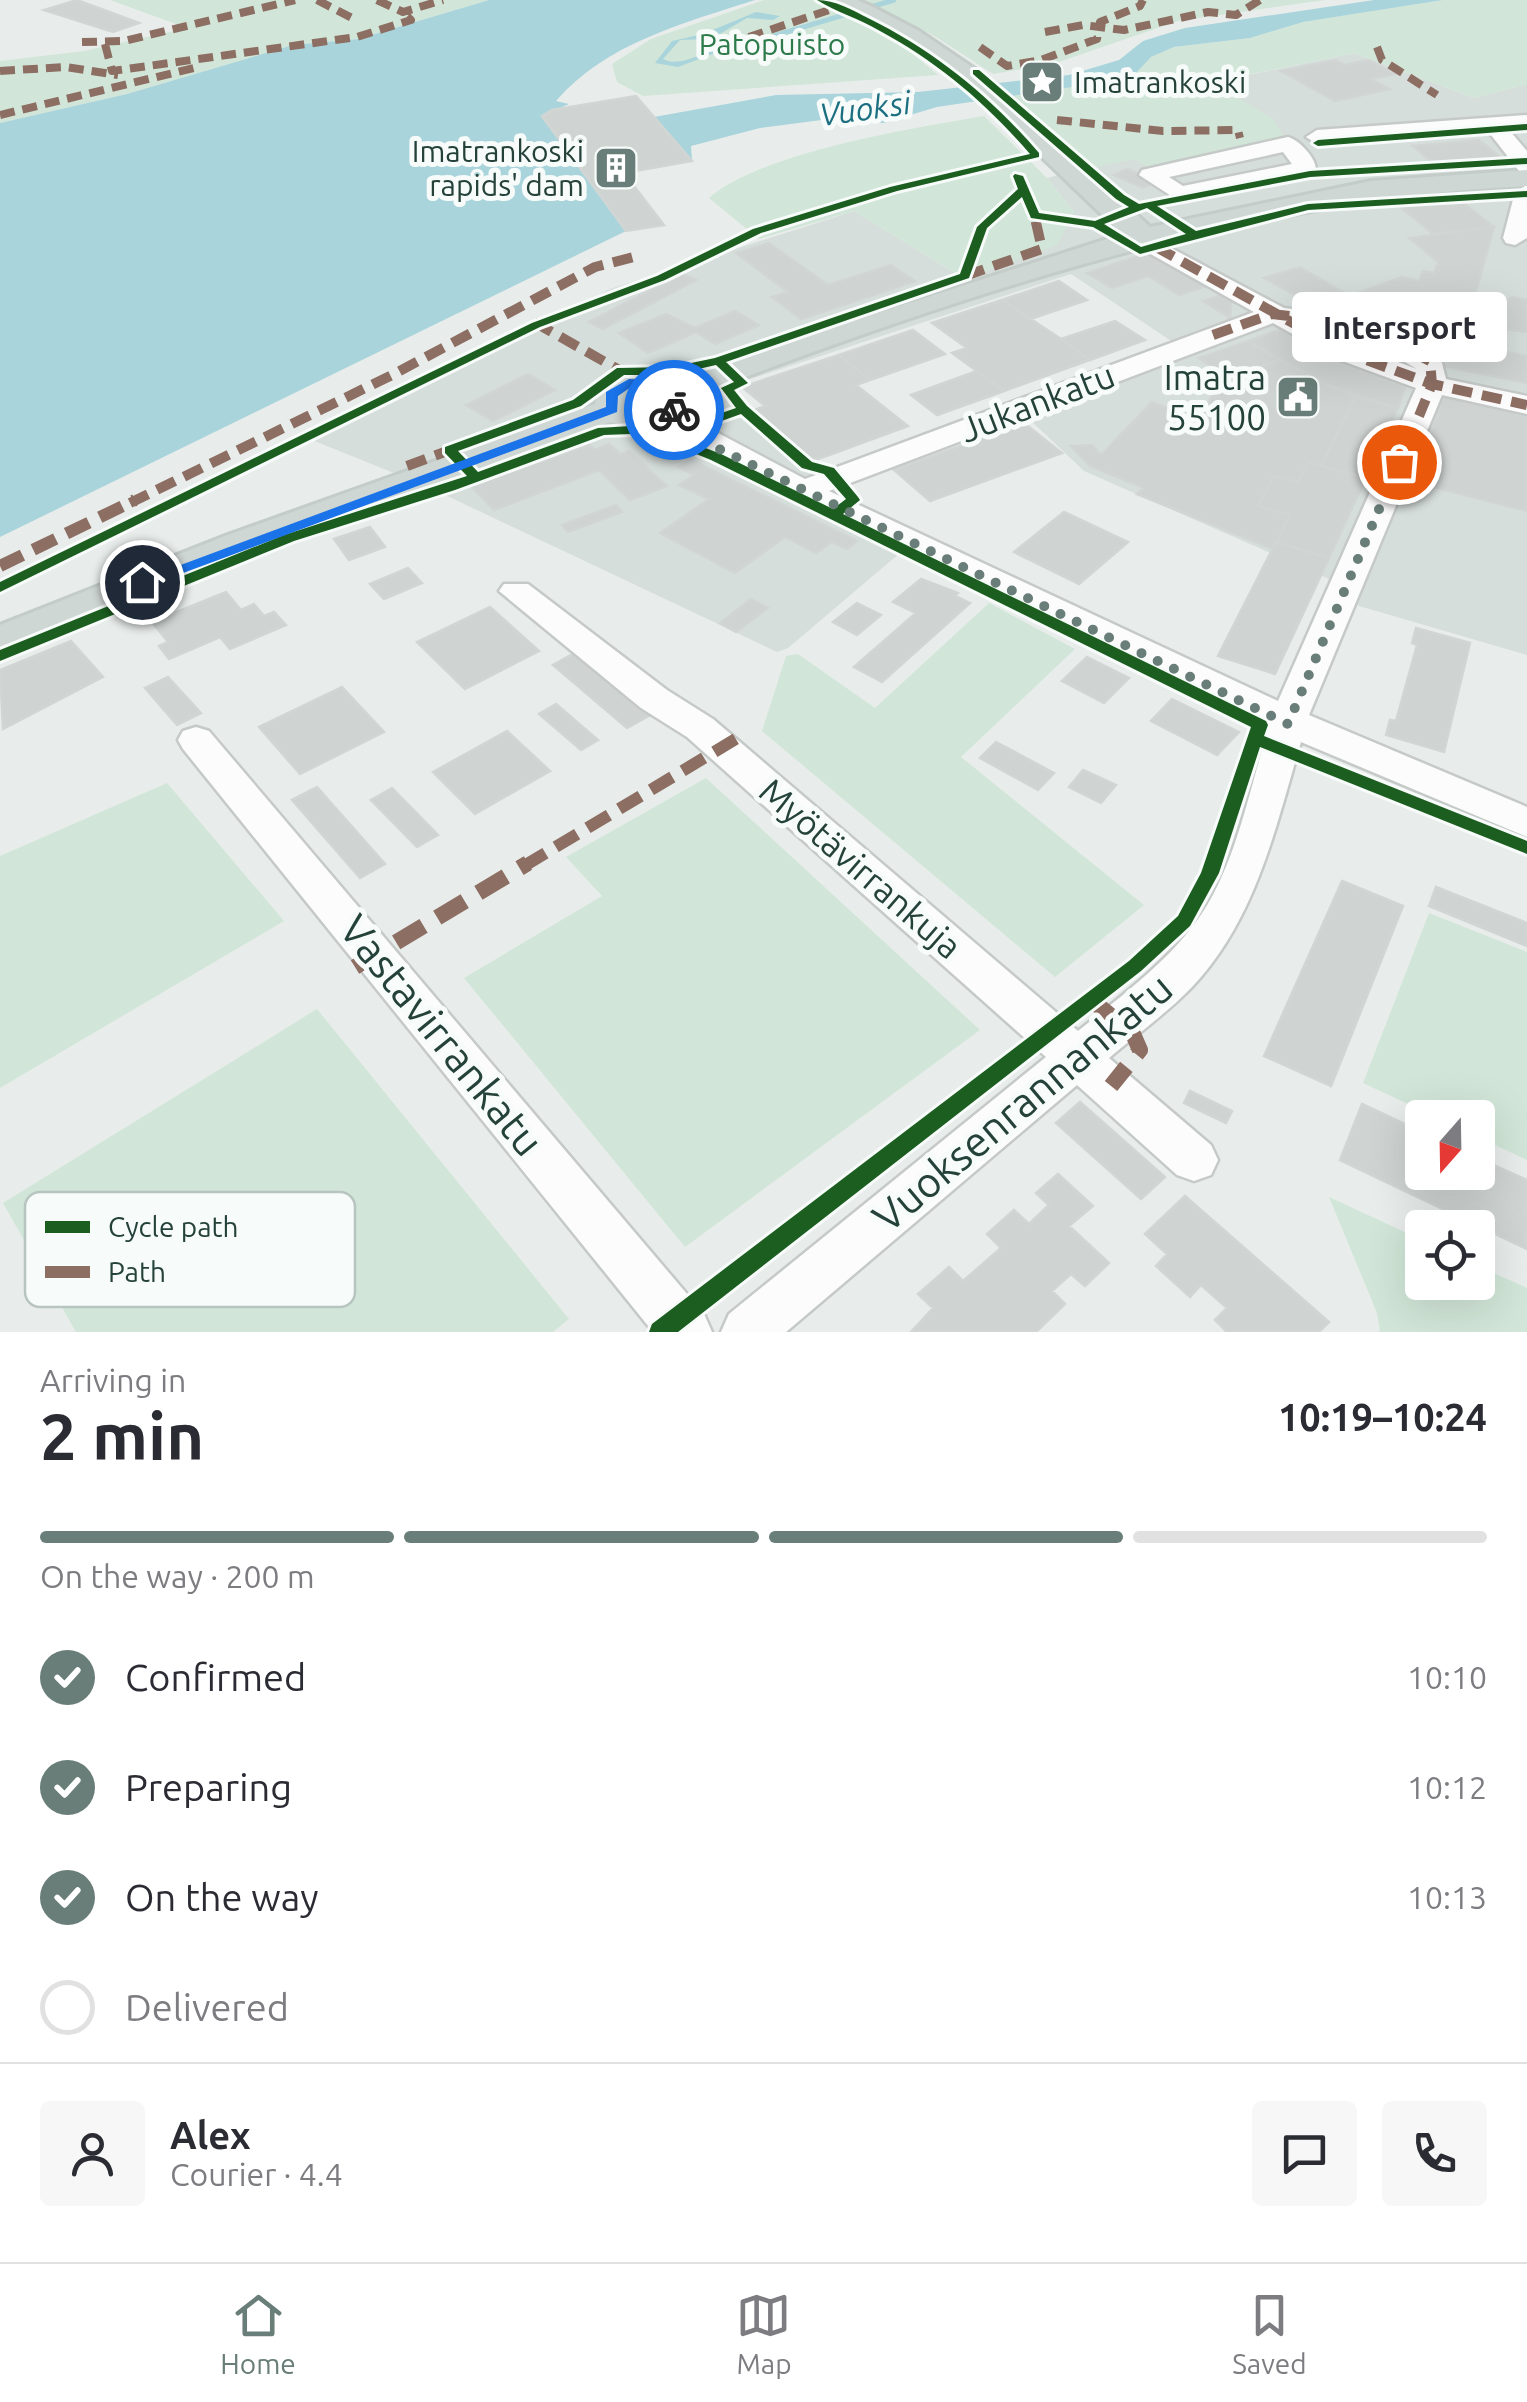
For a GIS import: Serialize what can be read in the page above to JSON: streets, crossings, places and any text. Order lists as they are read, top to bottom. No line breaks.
{"streets":{"street":["Jukankatu","Myötävirrankuja","Vastavirrankatu","Vuoksenrannankatu"]},"crossings":[["Myötävirrankuja","Vuoksenrannankatu"]],"water":["Vuoksi"],"parks":["Patopuisto"],"places":{"place":["Imatrankoski"],"building":["Imatrankoski rapids' dam"],"public building":["Imatra 55100"],"other":["Intersport"]},"legend":["Cycle path","Path"],"north":"bottom","page":{"bubble":"Intersport","heading":["2 min","Arriving in","10:19–10:24"],"panel":["Alex","Courier · 4.4"],"bar":"On the way · 200 m","list":[["Confirmed","10:10"],["Preparing","10:12"],["On the way","10:13"],"Delivered"],"tabs":["Home","Map","Saved"]}}
